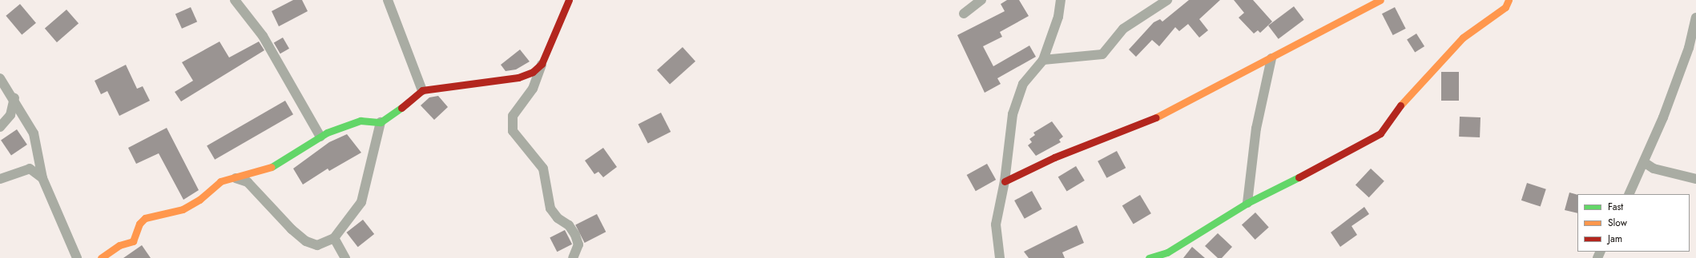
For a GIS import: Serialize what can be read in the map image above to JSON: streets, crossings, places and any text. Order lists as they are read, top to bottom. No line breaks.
{"legend":["Fast","Slow","Jam"]}
